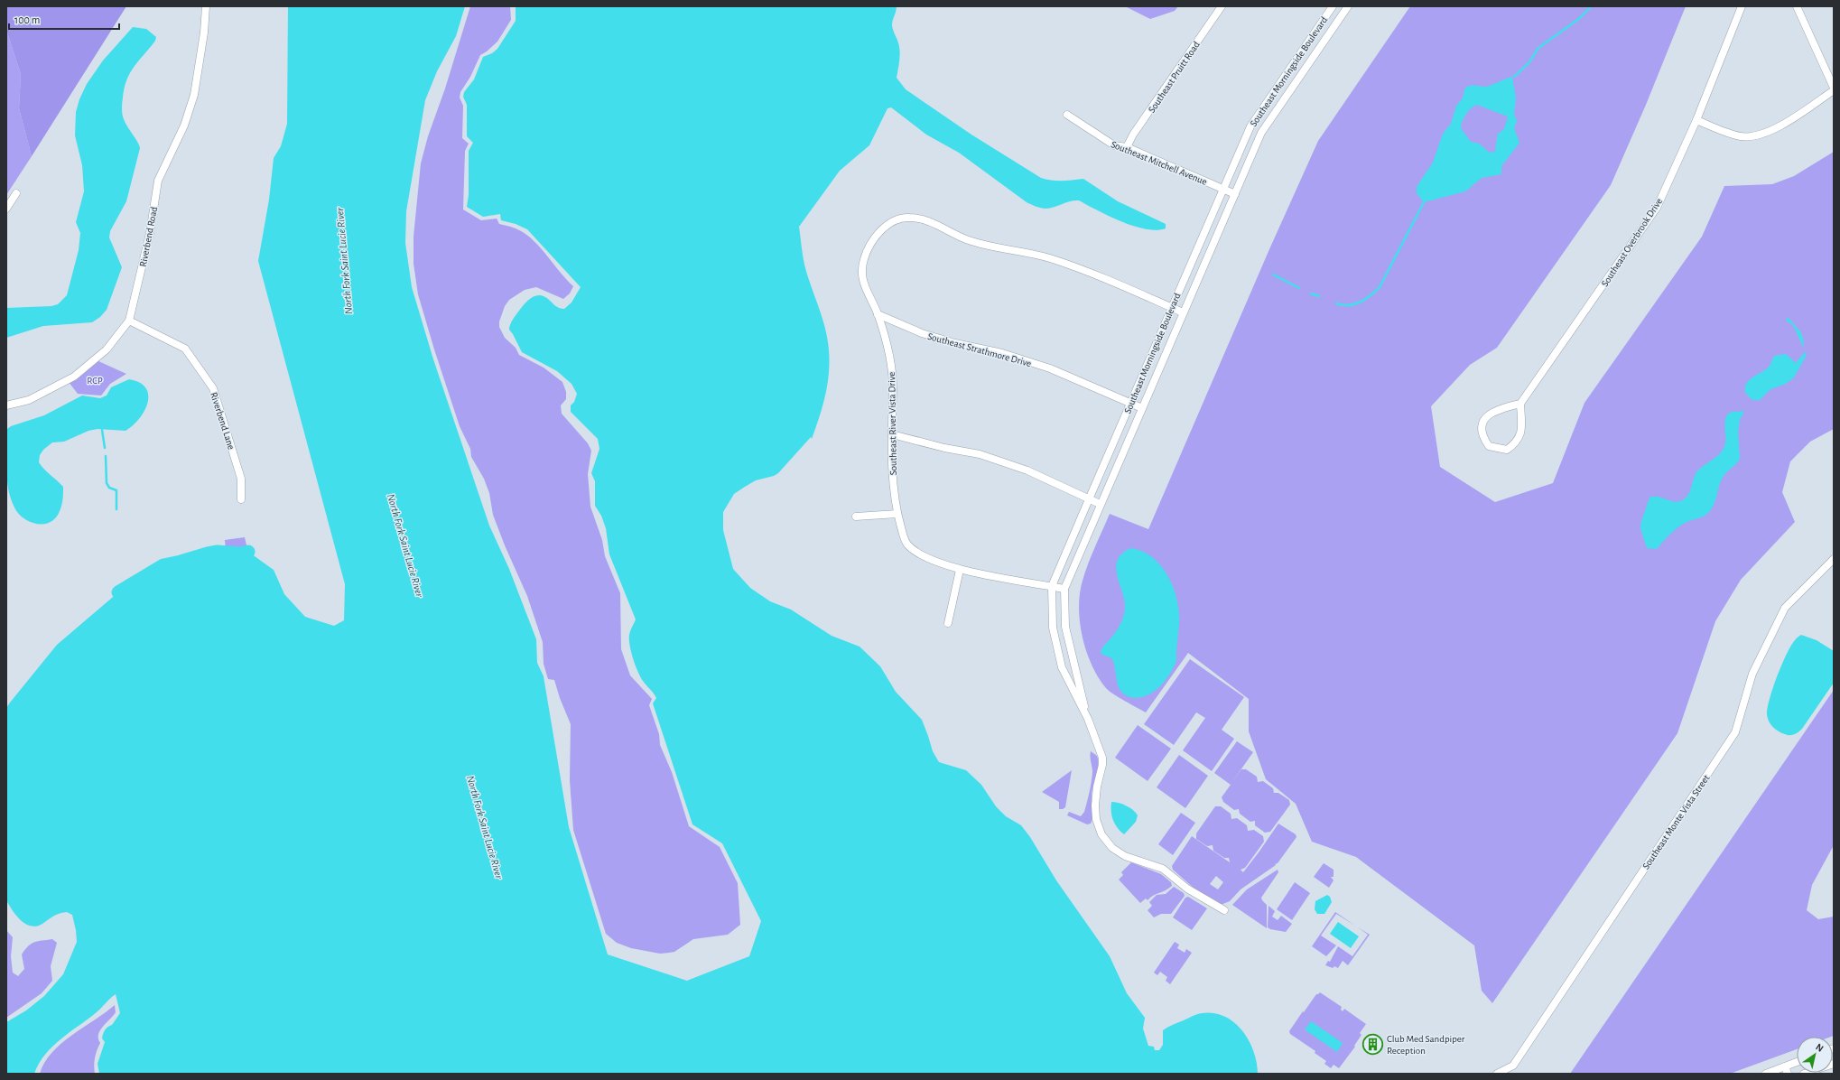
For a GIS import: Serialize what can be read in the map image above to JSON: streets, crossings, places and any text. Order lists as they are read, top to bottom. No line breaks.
{"streets":{"street":["Southeast Morningside Boulevard","Southeast Pruitt Road","Southeast Mitchell Avenue","Riverbend Road","Southeast Overbrook Drive","Southeast Strathmore Drive","Riverbend Lane","Southeast River Vista Drive","Southeast Monte Vista Street"]},"crossings":[["Southeast Morningside Boulevard","Southeast Mitchell Avenue"],["Southeast Morningside Boulevard","Southeast Strathmore Drive"],["Southeast Morningside Boulevard","Southeast River Vista Drive"],["Southeast Pruitt Road","Southeast Mitchell Avenue"],["Riverbend Road","Riverbend Lane"],["Southeast Strathmore Drive","Southeast River Vista Drive"]],"water":["North Fork Saint Lucie River"],"parks":["RCP"],"places":{"building":["Club Med Sandpiper Reception"]},"scale_bar":"100 m","north":"top right"}
